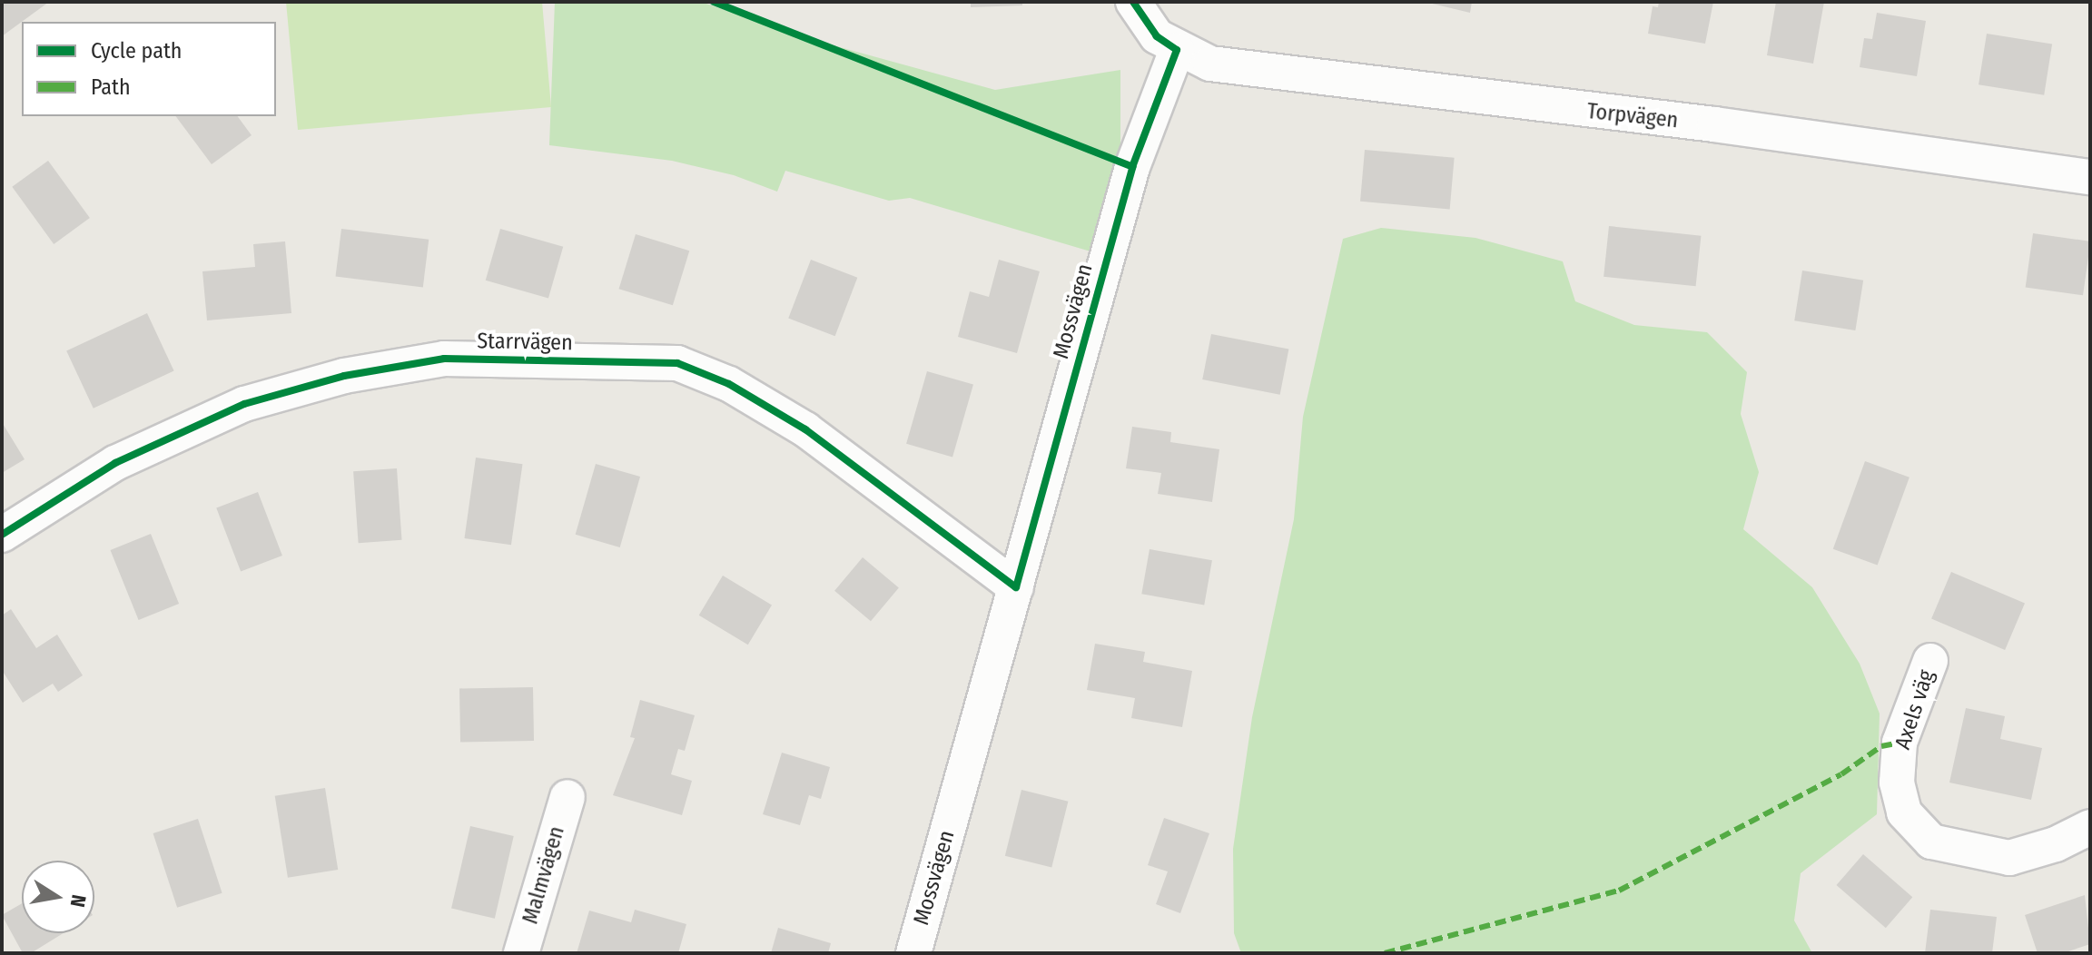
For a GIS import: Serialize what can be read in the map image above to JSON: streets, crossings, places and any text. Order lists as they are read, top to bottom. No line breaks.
{"streets":{"street":["Torpvägen","Mossvägen","Starrvägen","Axels väg","Malmvägen"]},"crossings":[["Torpvägen","Mossvägen"],["Mossvägen","Starrvägen"]],"legend":["Cycle path","Path"],"north":"right"}
